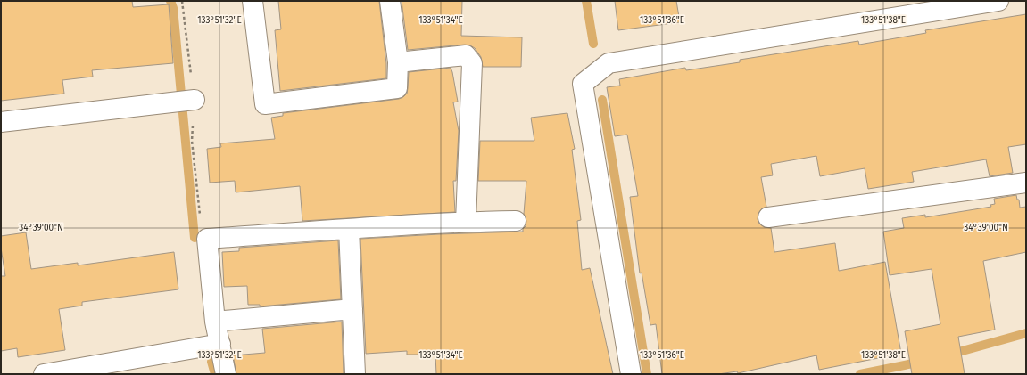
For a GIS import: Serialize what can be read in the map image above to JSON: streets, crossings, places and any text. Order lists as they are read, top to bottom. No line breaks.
{"coordinates":["133°51'32\"E","133°51'34\"E","133°51'36\"E","133°51'38\"E","34°39'00\"N"]}
